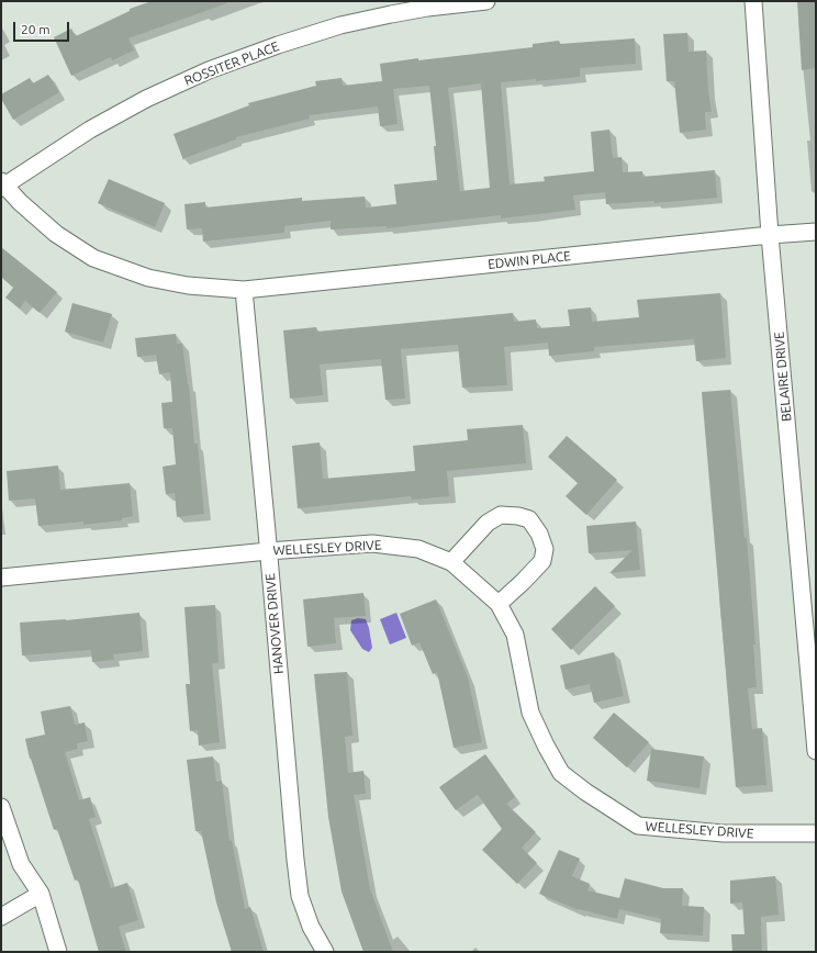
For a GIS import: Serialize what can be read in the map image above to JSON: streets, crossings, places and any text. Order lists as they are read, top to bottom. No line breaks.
{"streets":{"street":["ROSSITER PLACE","EDWIN PLACE","BELAIRE DRIVE","WELLESLEY DRIVE","HANOVER DRIVE"]},"crossings":[["ROSSITER PLACE","EDWIN PLACE"],["EDWIN PLACE","BELAIRE DRIVE"],["EDWIN PLACE","HANOVER DRIVE"],["WELLESLEY DRIVE","HANOVER DRIVE"]],"scale_bar":"20 m"}
